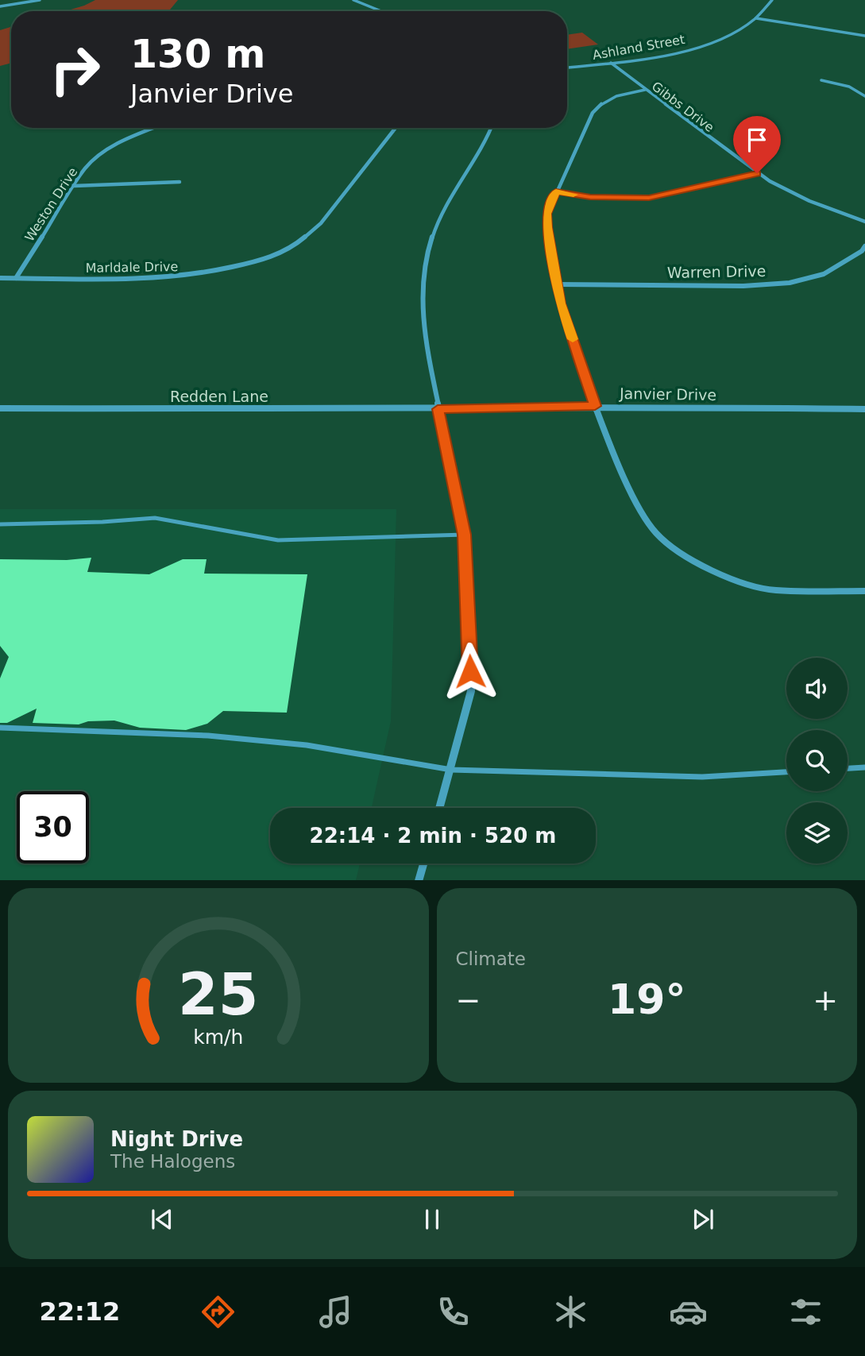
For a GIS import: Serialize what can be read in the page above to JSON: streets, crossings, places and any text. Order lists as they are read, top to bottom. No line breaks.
{"streets":{"street":["Ashland Street","Gibbs Drive","Weston Drive","Marldale Drive","Warren Drive","Janvier Drive","Redden Lane"]},"crossings":[["Ashland Street","Gibbs Drive"],["Weston Drive","Marldale Drive"],["Janvier Drive","Redden Lane"]],"page":{"turn":["130 m","Janvier Drive"],"limit":"30","trip":"22:14 · 2 min · 520 m","tile":"Climate","heat":["−","19°","+"],"song":["Night Drive","The Halogens"],"tabs":"22:12","gauge":["25","km/h"]}}
